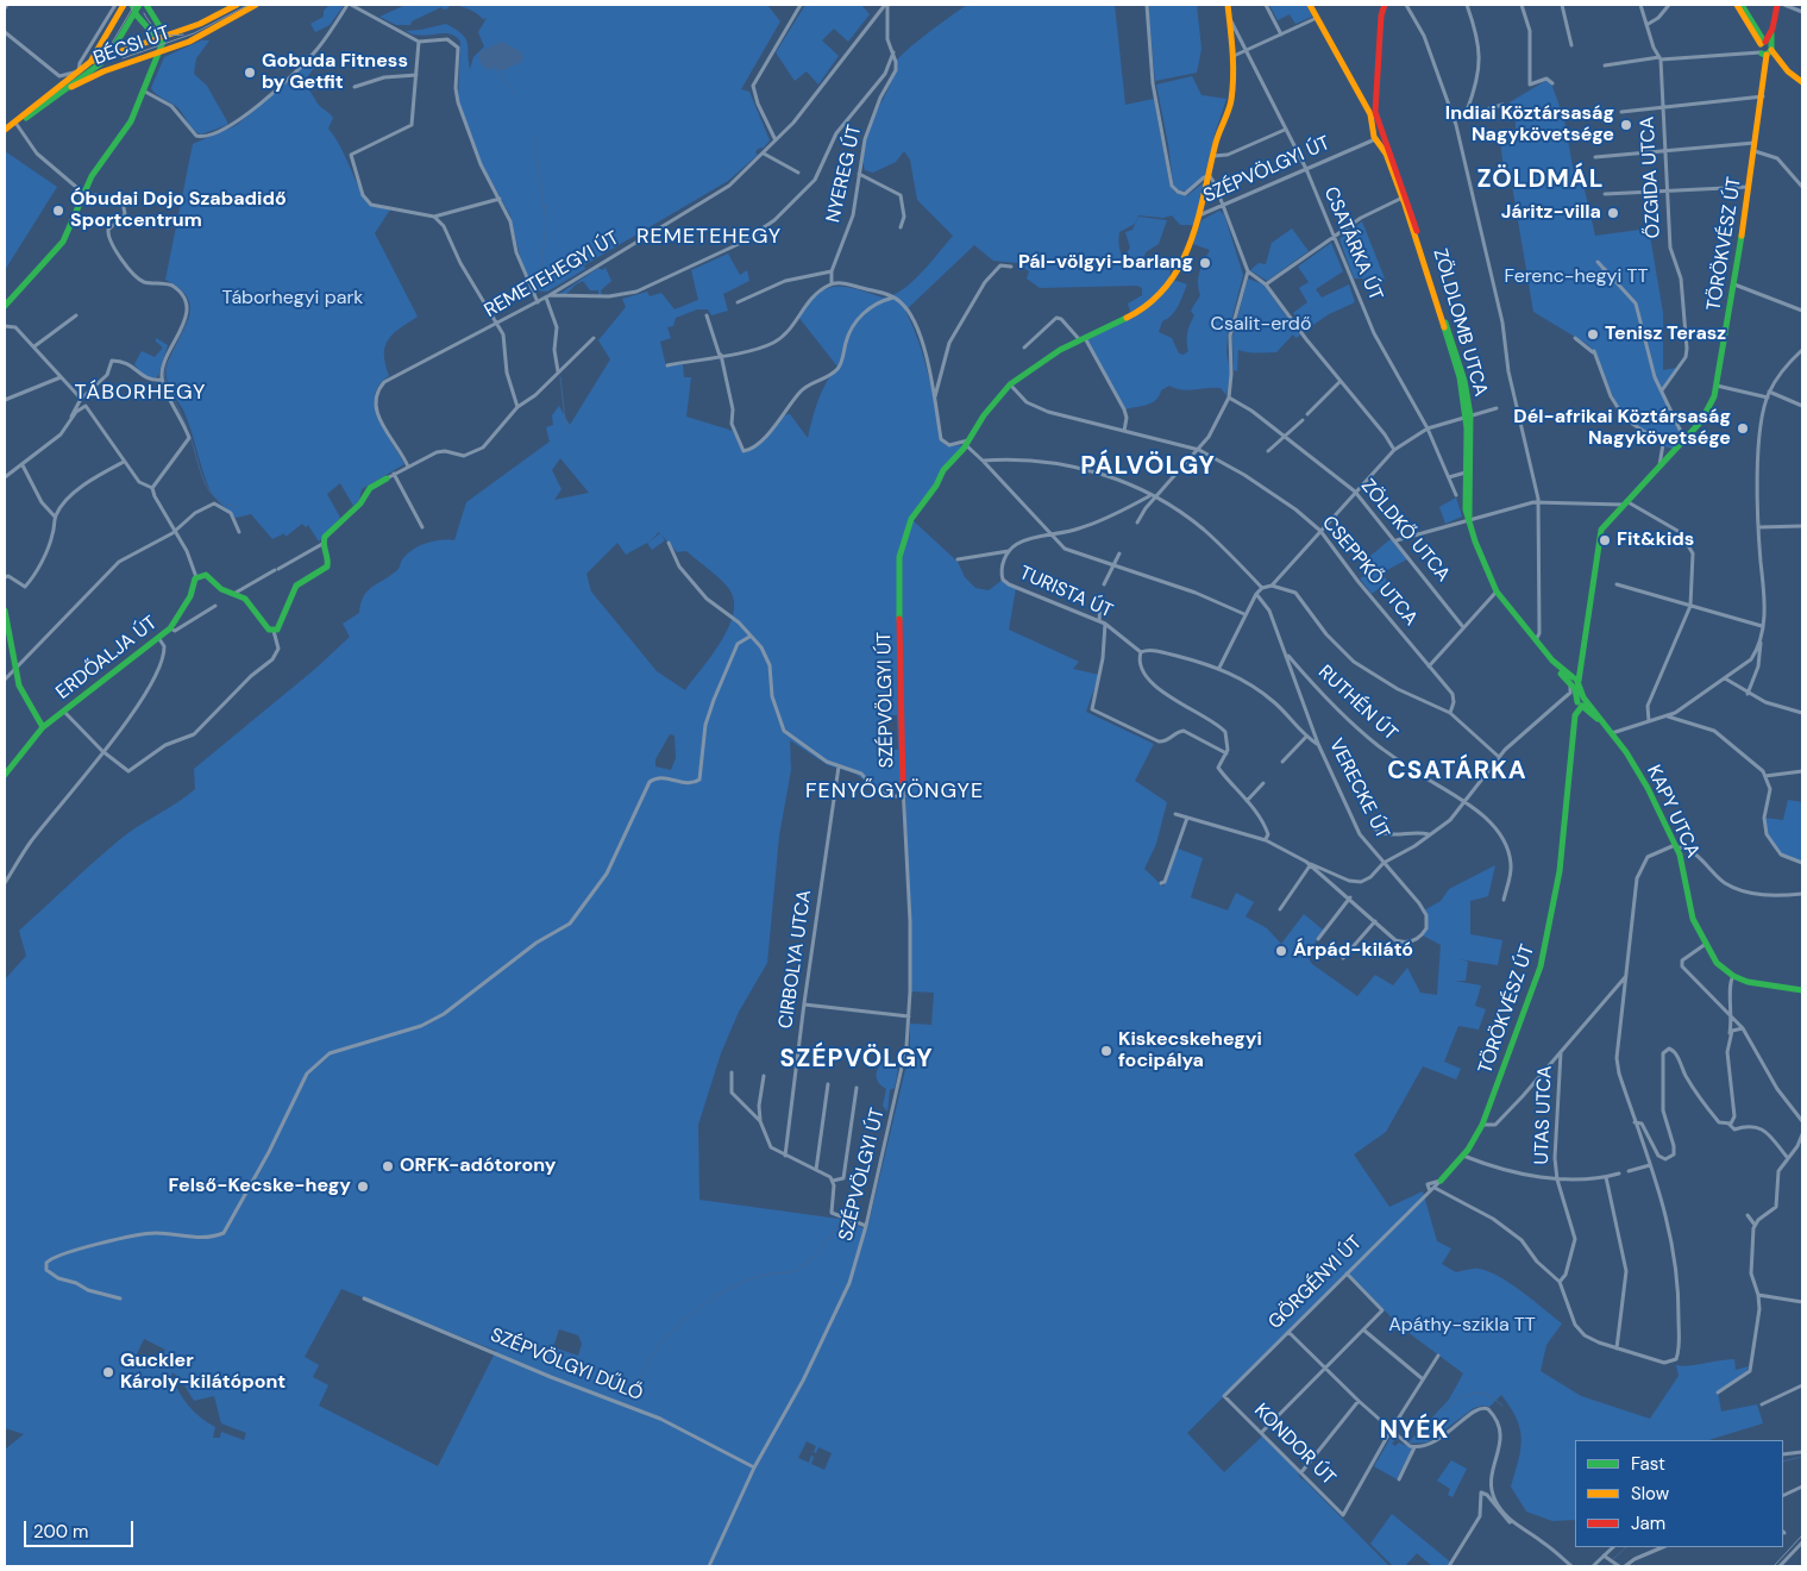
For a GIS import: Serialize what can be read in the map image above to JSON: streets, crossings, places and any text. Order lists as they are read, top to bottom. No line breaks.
{"streets":{"street":["BÉCSI ÚT","SZÉPVÖLGYI ÚT","NYEREG ÚT","ŐZGIDA UTCA","CSATÁRKA ÚT","TÖRÖKVÉSZ ÚT","REMETEHEGYI ÚT","ZÖLDLOMB UTCA","ZÖLDKŐ UTCA","CSEPPKŐ UTCA","TURISTA ÚT","ERDŐALJA ÚT","RUTHÉN ÚT","VERECKE ÚT","KAPY UTCA","CIRBOLYA UTCA","UTAS UTCA","GÖRGÉNYI ÚT","SZÉPVÖLGYI DŰLŐ","KONDOR ÚT"]},"crossings":[["SZÉPVÖLGYI ÚT","CSATÁRKA ÚT"],["SZÉPVÖLGYI ÚT","ZÖLDLOMB UTCA"],["SZÉPVÖLGYI ÚT","CSEPPKŐ UTCA"],["SZÉPVÖLGYI ÚT","SZÉPVÖLGYI DŰLŐ"],["NYEREG ÚT","REMETEHEGYI ÚT"],["TÖRÖKVÉSZ ÚT","KAPY UTCA"],["TÖRÖKVÉSZ ÚT","GÖRGÉNYI ÚT"],["RUTHÉN ÚT","VERECKE ÚT"],["GÖRGÉNYI ÚT","KONDOR ÚT"]],"districts":["ZÖLDMÁL","REMETEHEGY","TÁBORHEGY","PÁLVÖLGY","CSATÁRKA","FENYŐGYÖNGYE","SZÉPVÖLGY","NYÉK"],"parks":["Ferenc-hegyi TT","Táborhegyi park","Csalit-erdő","Apáthy-szikla TT"],"places":["Gobuda Fitness by Getfit","Indiai Köztársaság Nagykövetsége","Óbudai Dojo Szabadidő Sportcentrum","Járitz-villa","Pál-völgyi-barlang","Tenisz Terasz","Dél-afrikai Köztársaság Nagykövetsége","Fit&kids","Árpád-kilátó","Kiskecskehegyi focipálya","ORFK-adótorony","Felső-Kecske-hegy","Guckler Károly-kilátópont"],"legend":["Fast","Slow","Jam"],"scale_bar":"200 m"}
